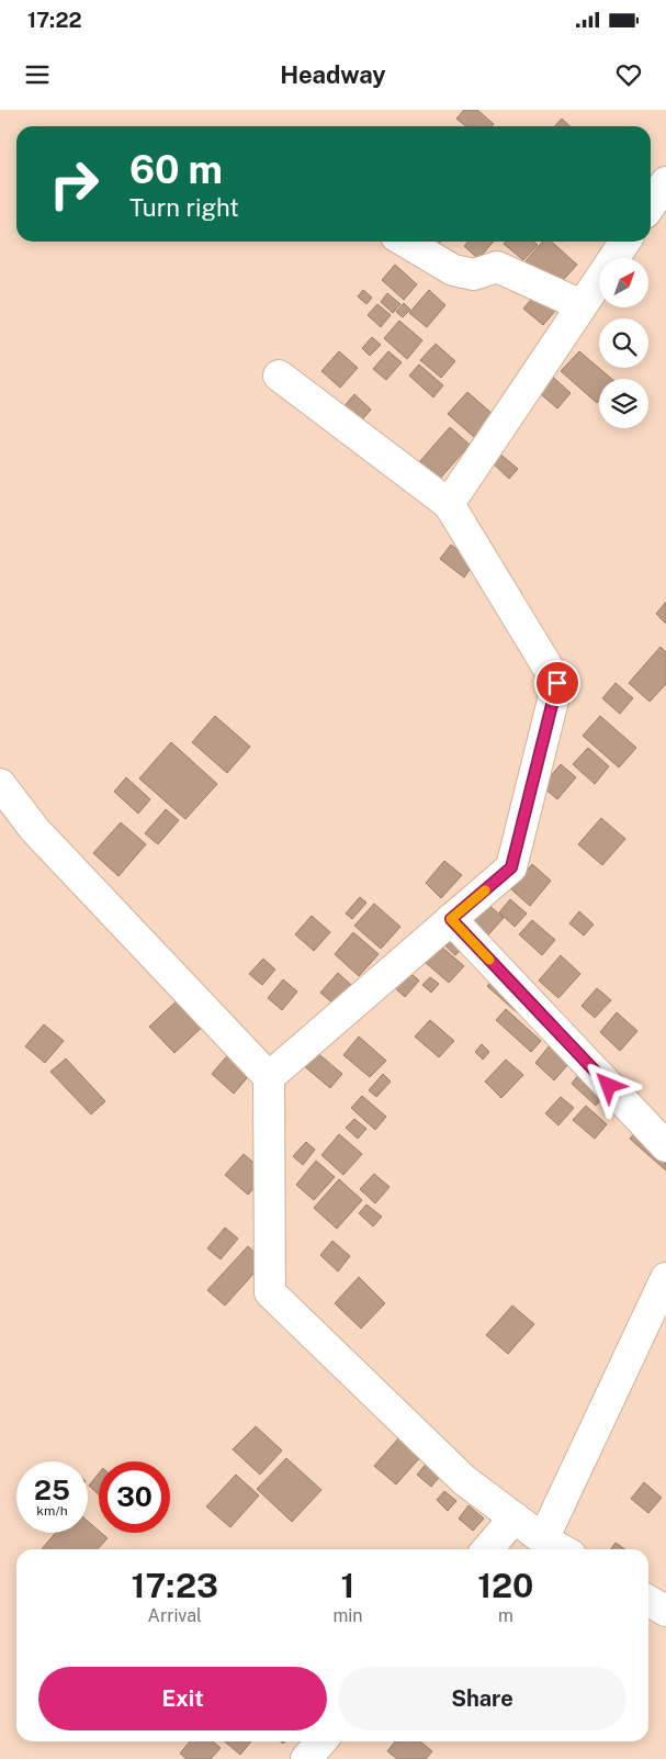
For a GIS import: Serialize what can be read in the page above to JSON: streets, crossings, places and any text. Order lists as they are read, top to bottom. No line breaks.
{"north":"top right","page":{"status":"17:22","header":"Headway","turn":["60 m","Turn right"],"speed":"25 km/h","limit":"30","eta":["17:23","Arrival","1","min","120","m"],"buttons":["Exit","Share"]}}
